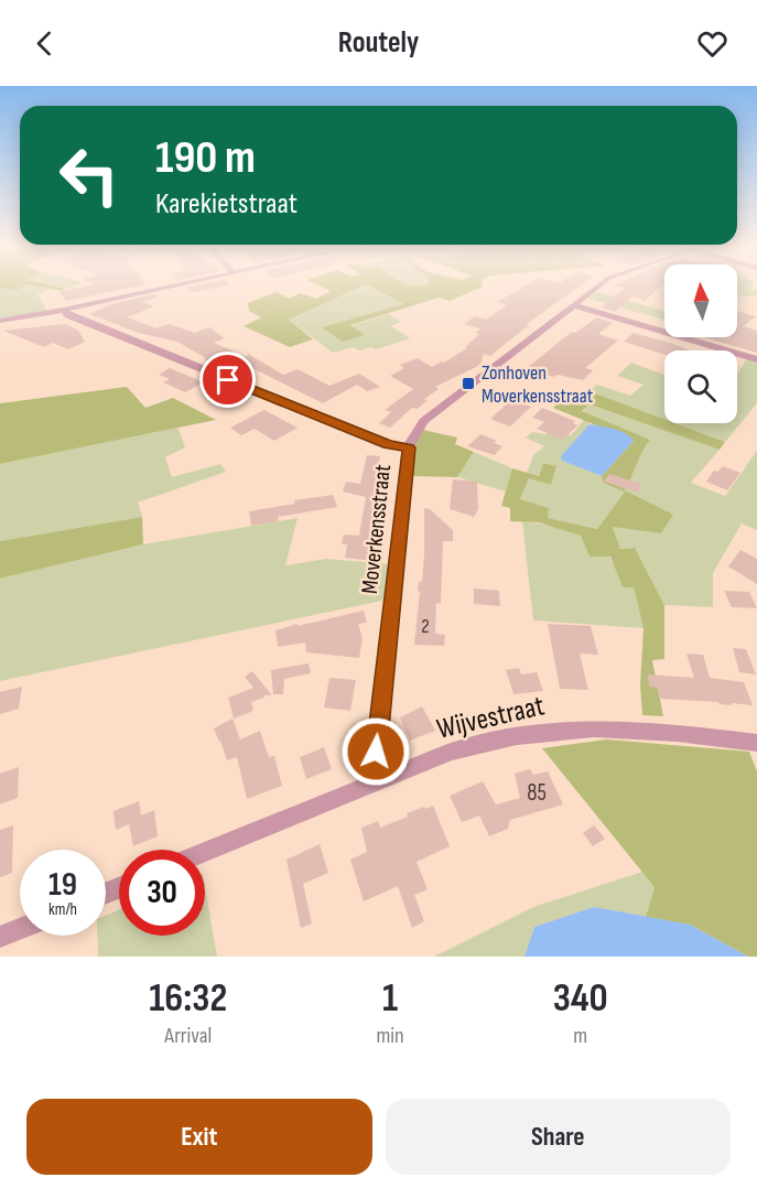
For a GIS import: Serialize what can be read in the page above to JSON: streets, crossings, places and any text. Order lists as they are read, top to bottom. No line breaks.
{"streets":{"street":["Moverkensstraat","Wijvestraat"]},"crossings":[["Moverkensstraat","Wijvestraat"]],"places":{"transit":["Zonhoven Moverkensstraat"]},"house_numbers":["2","85"],"north":"top","page":{"header":"Routely","turn":["190 m","Karekietstraat"],"speed":"19 km/h","limit":"30","eta":["16:32","Arrival","1","min","340","m"],"buttons":["Exit","Share"]}}
